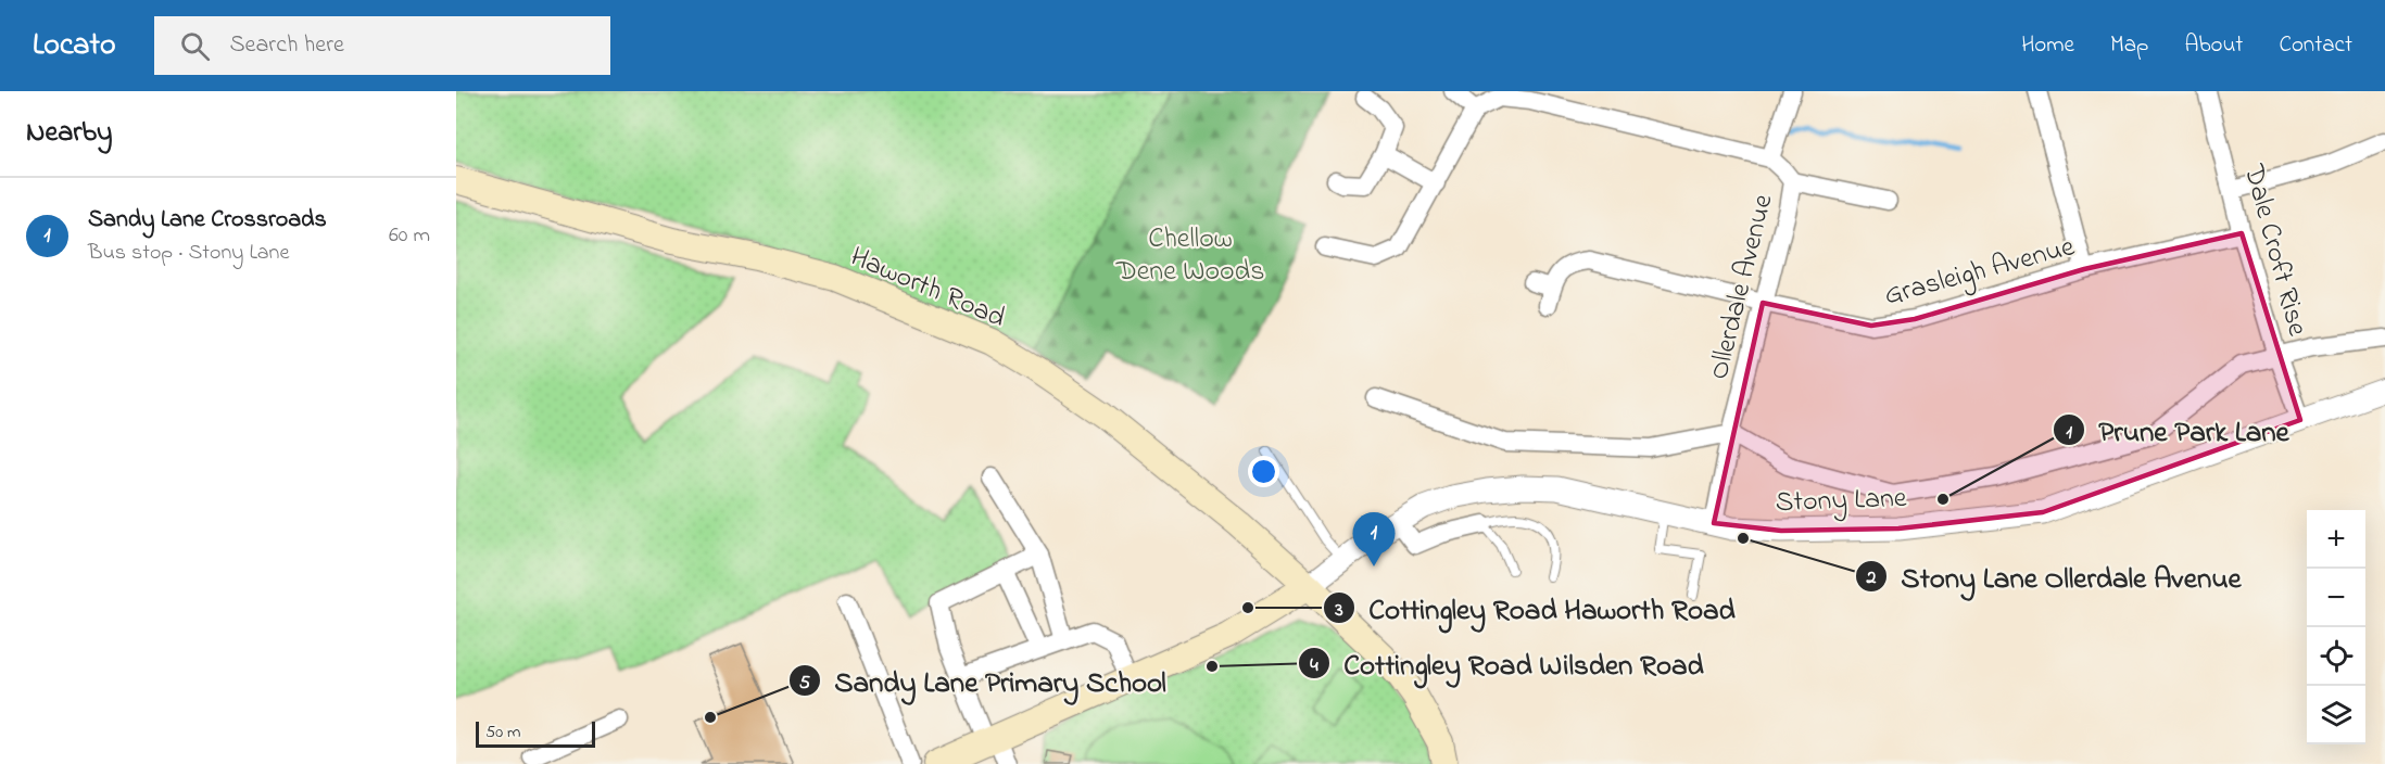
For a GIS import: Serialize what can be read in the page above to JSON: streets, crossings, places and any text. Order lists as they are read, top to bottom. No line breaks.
{"streets":{"main road":["Haworth Road"],"street":["Dale Croft Rise","Grasleigh Avenue","Ollerdale Avenue","Stony Lane"]},"crossings":[["Dale Croft Rise","Grasleigh Avenue"],["Dale Croft Rise","Stony Lane"],["Grasleigh Avenue","Ollerdale Avenue"],["Haworth Road","Stony Lane"],["Ollerdale Avenue","Stony Lane"]],"parks":["Chellow Dene Woods"],"places":["Prune Park Lane","Stony Lane Ollerdale Avenue","Cottingley Road Haworth Road","Cottingley Road Wilsden Road","Sandy Lane Primary School"],"scale_bar":"50 m","page":{"header":"Locato","search":"Search here","nav":["Home","Map","About","Contact"],"heading":"Nearby","list":[{"mark":"1","name":"Sandy Lane Crossroads","note":"Bus stop · Stony Lane","value":"60 m"}],"map_buttons":["+","−"],"pins":"1","scale":"50 m"}}
